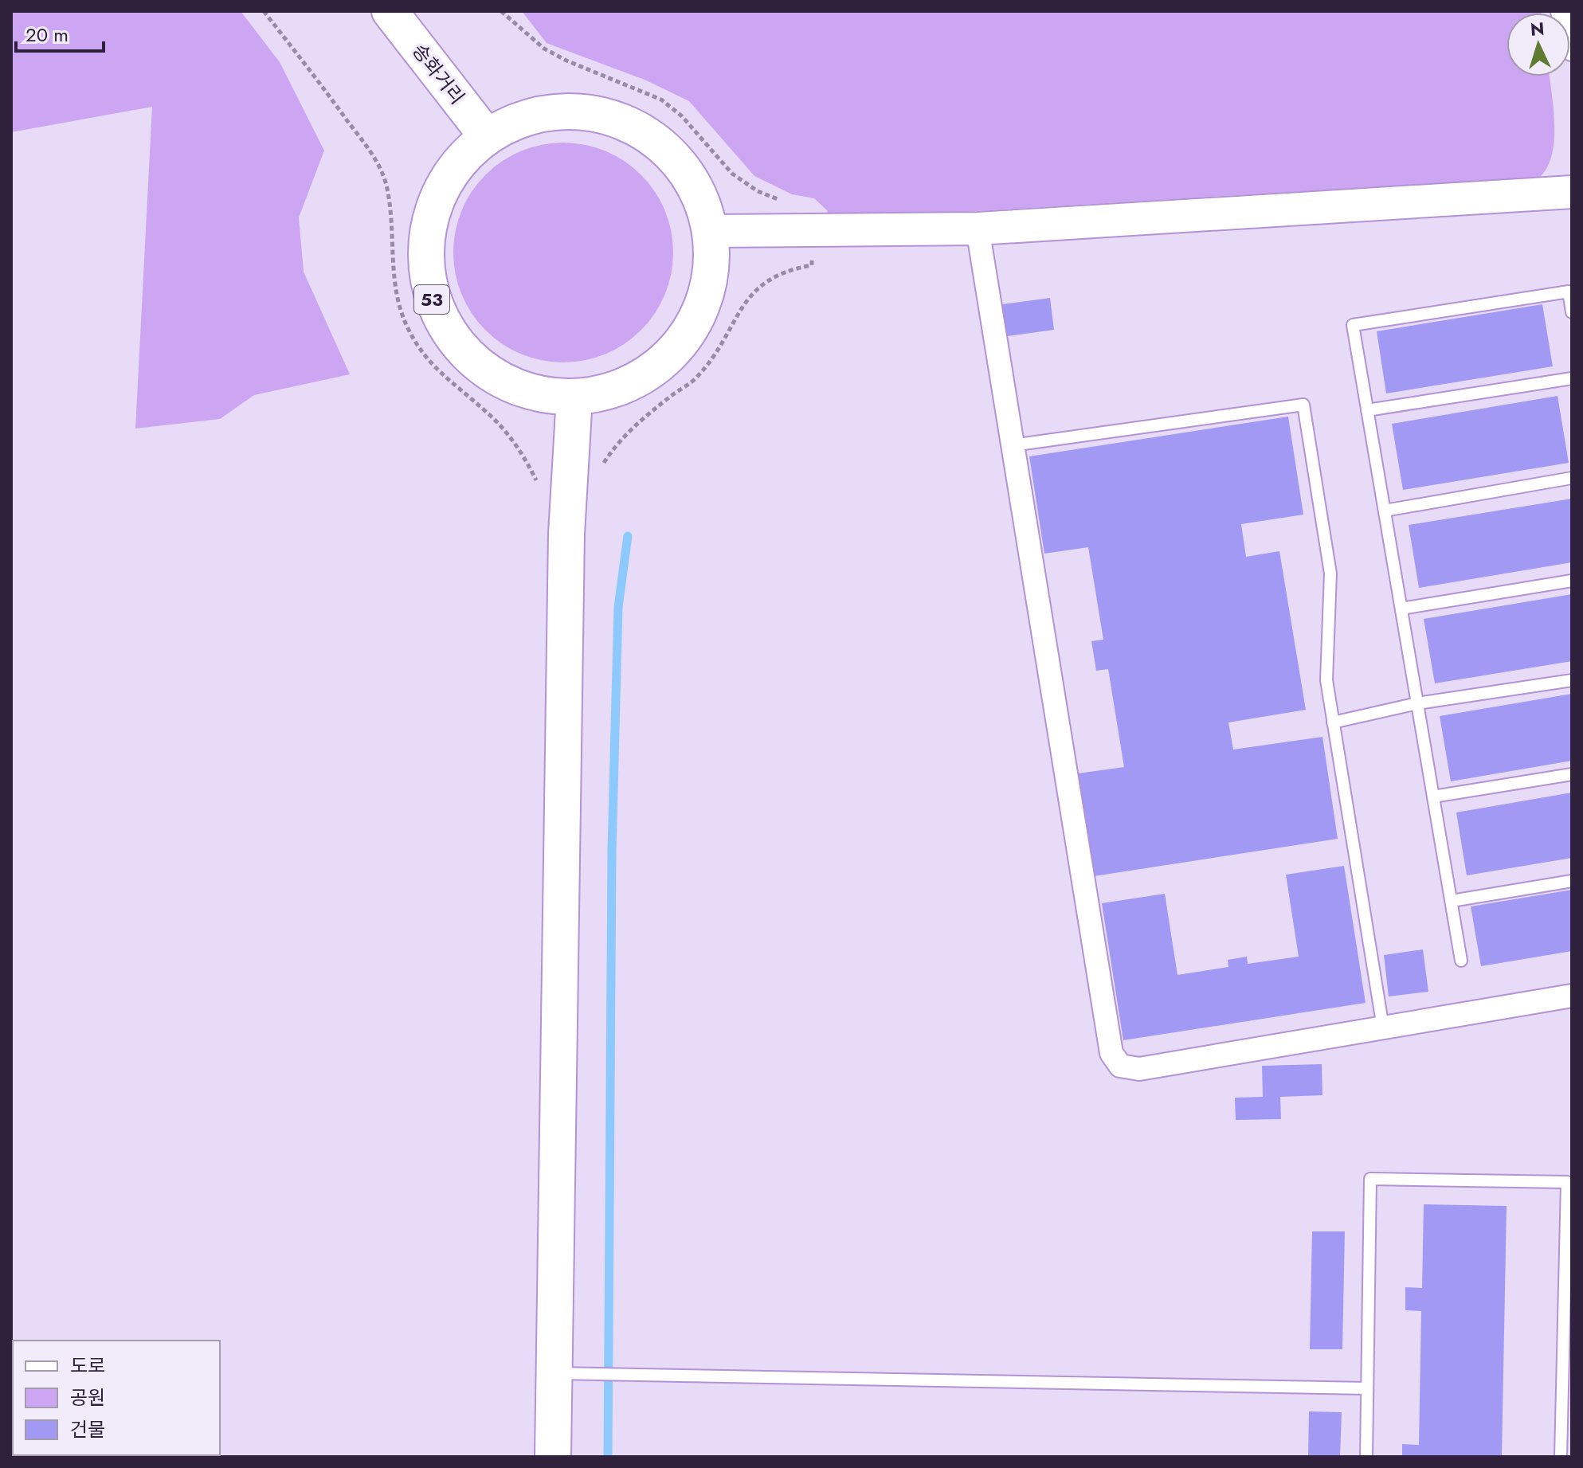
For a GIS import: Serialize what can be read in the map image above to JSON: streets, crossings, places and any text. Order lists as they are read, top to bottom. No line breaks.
{"streets":{"main road":["송화거리","53"]},"crossings":[["송화거리","53"]],"legend":["도로","공원","건물"],"scale_bar":"20 m","north":"top"}
